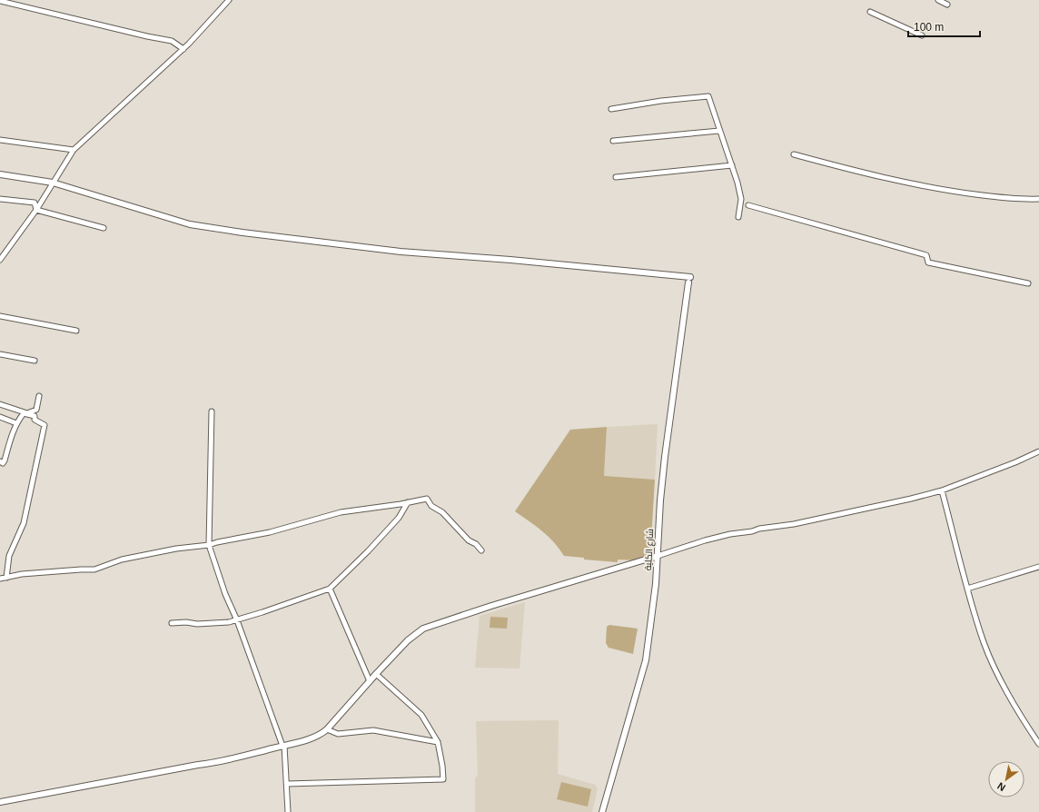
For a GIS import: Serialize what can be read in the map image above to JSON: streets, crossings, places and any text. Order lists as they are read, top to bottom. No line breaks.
{"streets":{"street":["شارع الكلية"]},"scale_bar":"100 m","north":"bottom left"}
